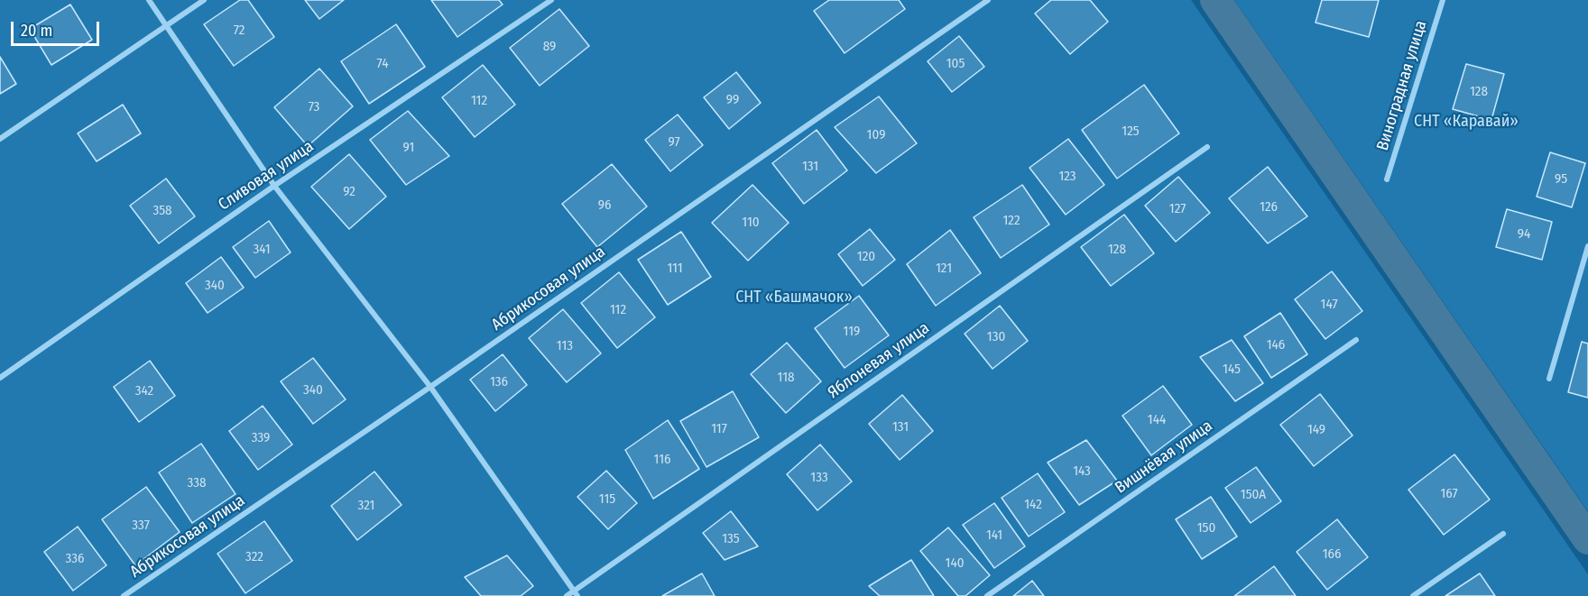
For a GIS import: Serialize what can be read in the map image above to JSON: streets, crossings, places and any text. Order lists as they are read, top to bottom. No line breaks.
{"streets":{"street":["Виноградная улица","Сливовая улица","Абрикосовая улица","Яблоневая улица","Вишнёвая улица"]},"parks":["СНТ «Каравай»","СНТ «Башмачок»"],"house_numbers":["72","89","74","105","128","99","112","73","125","109","97","91","131","123","95","92","96","126","127","358","122","110","94","341","128","120","111","121","340","147","112","119","130","146","113","145","118","136","340","342","144","131","117","149","339","116","143","133","338","167","150А","115","142","321","337","150","141","135","166","322","336","140"],"scale_bar":"20 m"}
